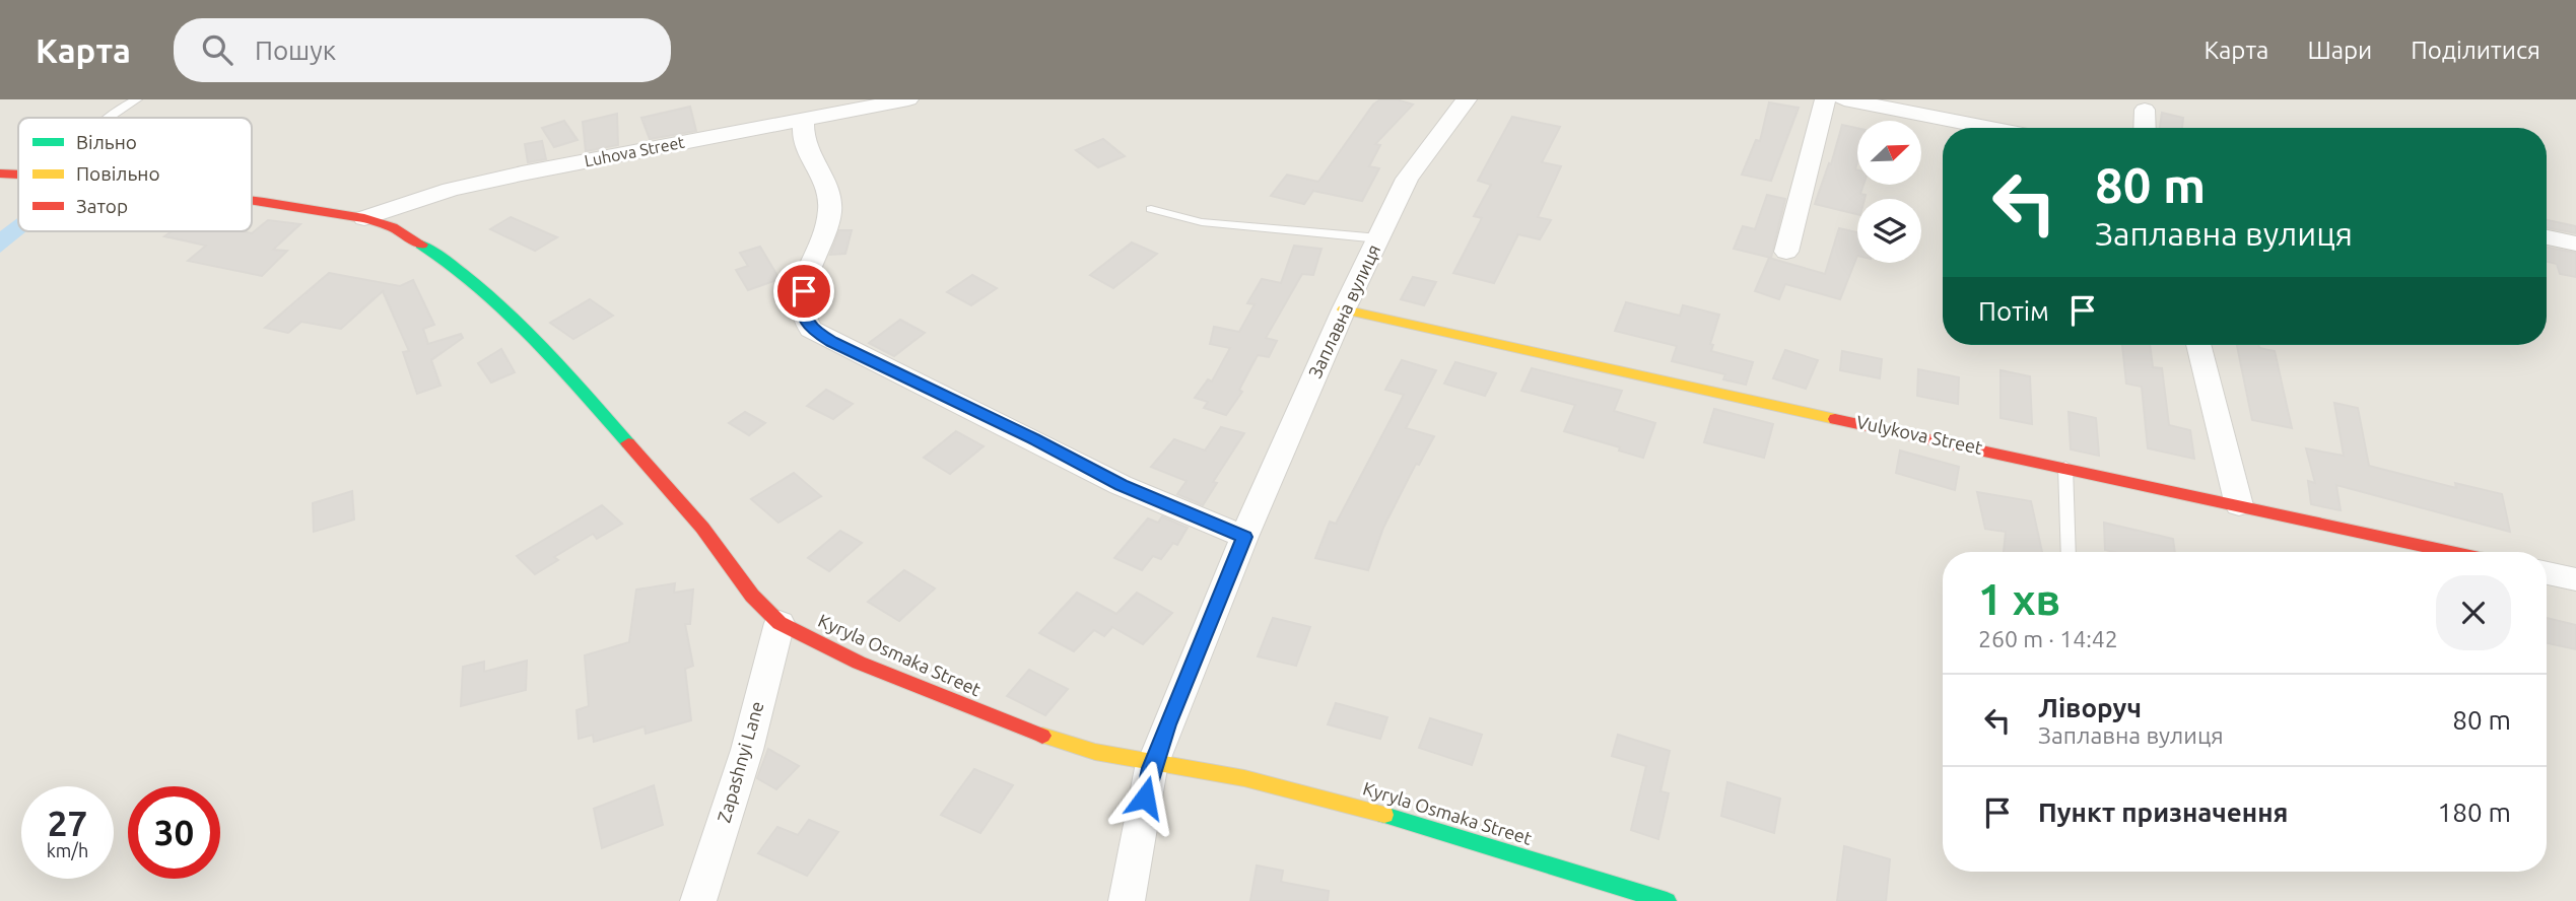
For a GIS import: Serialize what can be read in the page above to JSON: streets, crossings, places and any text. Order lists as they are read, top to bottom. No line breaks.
{"streets":{"street":["Luhova Street","Заплавна вулиця","Vulykova Street","Kyryla Osmaka Street","Zapashnyi Lane"]},"crossings":[["Luhova Street","Kyryla Osmaka Street"],["Заплавна вулиця","Vulykova Street"],["Заплавна вулиця","Kyryla Osmaka Street"],["Kyryla Osmaka Street","Zapashnyi Lane"]],"legend":["Вільно","Повільно","Затор"],"north":"top right","page":{"header":"Карта","search":"Пошук","nav":["Карта","Шари","Поділитися"],"turn":["80 m","Заплавна вулиця"],"then":"Потім","heading":["1 хв","260 m · 14:42"],"list":[{"name":"Ліворуч","note":"Заплавна вулиця","value":"80 m"},{"name":"Пункт призначення","value":"180 m"}],"speed":"27 km/h","limit":"30"}}
